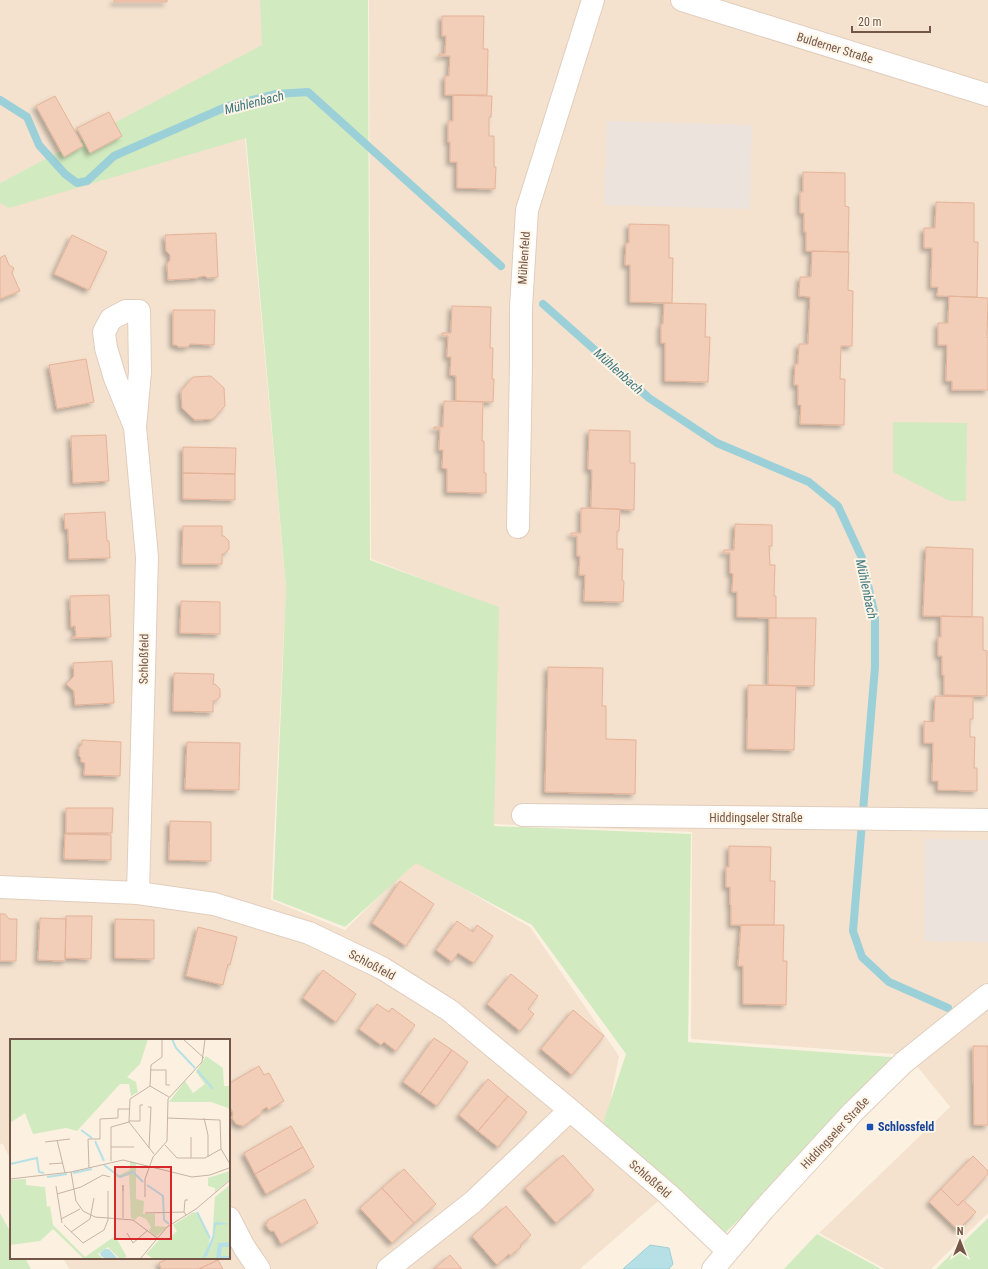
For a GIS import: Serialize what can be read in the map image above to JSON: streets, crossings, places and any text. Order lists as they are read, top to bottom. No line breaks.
{"streets":{"street":["Bulderner Straße","Mühlenfeld","Schloßfeld","Hiddingseler Straße"]},"crossings":[["Schloßfeld","Hiddingseler Straße"]],"water":["Mühlenbach"],"places":{"transit":["Schlossfeld"]},"scale_bar":"20 m","north":"top"}
